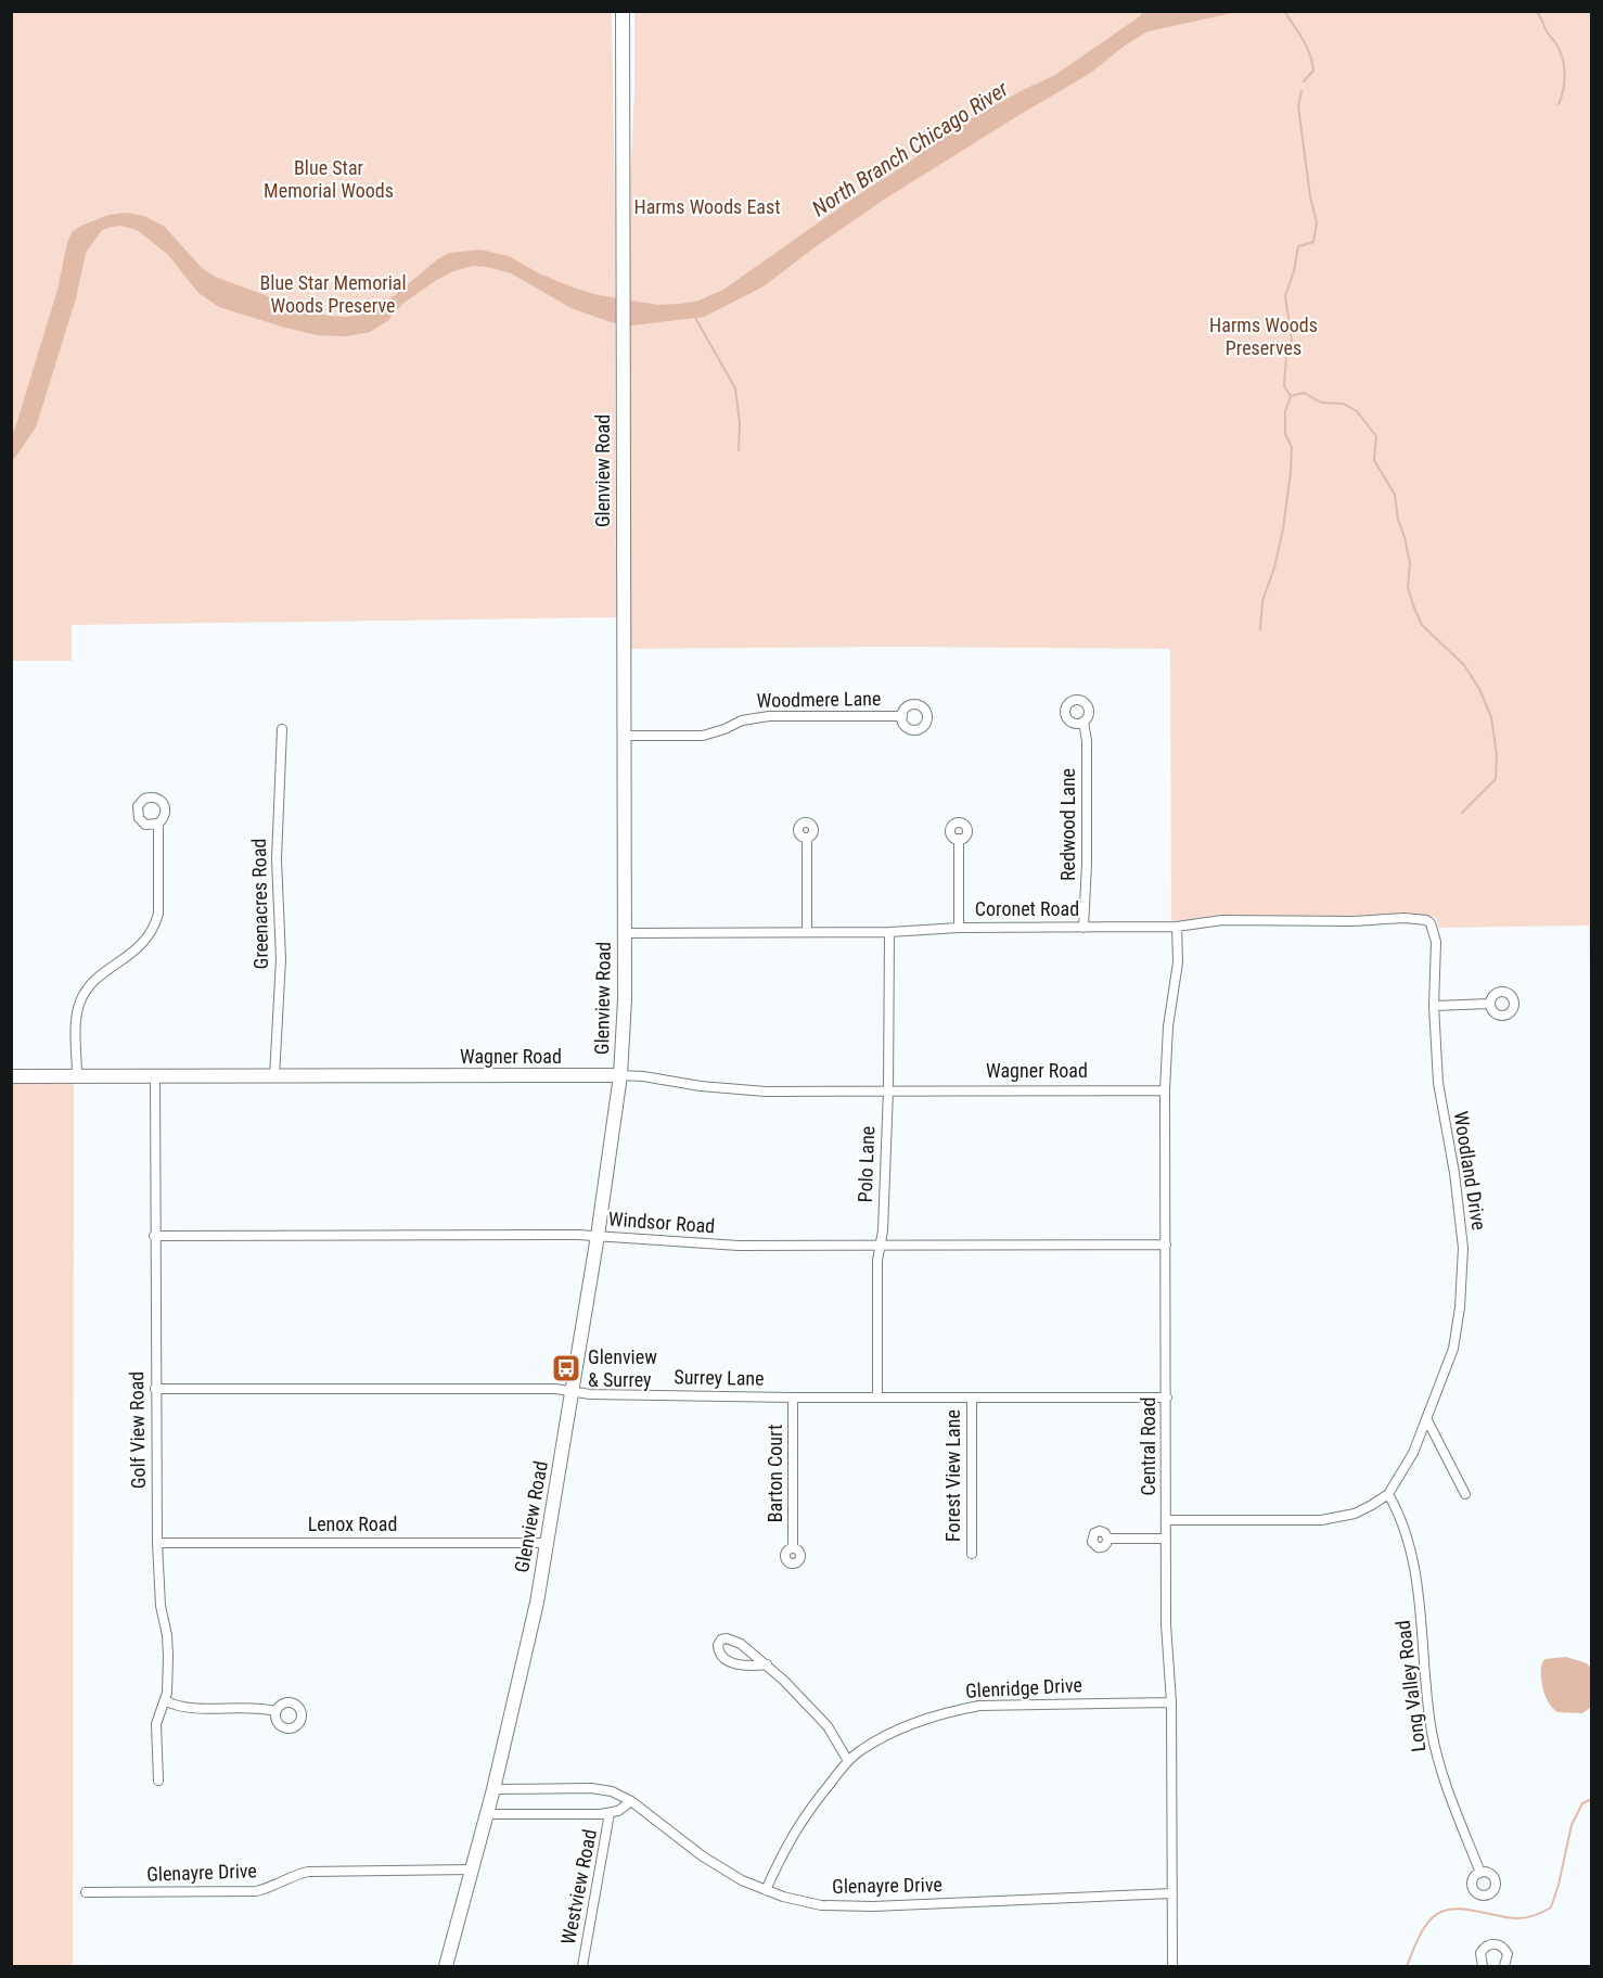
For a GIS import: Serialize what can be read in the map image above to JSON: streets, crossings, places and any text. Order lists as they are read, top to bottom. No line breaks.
{"streets":{"main road":["Glenview Road","Wagner Road"],"street":["Woodmere Lane","Redwood Lane","Greenacres Road","Coronet Road","Polo Lane","Woodland Drive","Windsor Road","Surrey Lane","Golf View Road","Central Road","Barton Court","Forest View Lane","Lenox Road","Long Valley Road","Glenridge Drive","Glenayre Drive","Westview Road"]},"crossings":[["Glenview Road","Woodmere Lane"],["Glenview Road","Coronet Road"],["Glenview Road","Wagner Road"],["Glenview Road","Windsor Road"],["Glenview Road","Surrey Lane"],["Glenview Road","Lenox Road"],["Glenview Road","Glenayre Drive"],["Redwood Lane","Coronet Road"],["Greenacres Road","Wagner Road"],["Coronet Road","Polo Lane"],["Coronet Road","Woodland Drive"],["Coronet Road","Central Road"],["Wagner Road","Polo Lane"],["Wagner Road","Golf View Road"],["Wagner Road","Central Road"],["Polo Lane","Windsor Road"],["Polo Lane","Surrey Lane"],["Woodland Drive","Central Road"],["Woodland Drive","Long Valley Road"],["Windsor Road","Golf View Road"],["Windsor Road","Central Road"],["Surrey Lane","Golf View Road"],["Surrey Lane","Central Road"],["Surrey Lane","Barton Court"],["Surrey Lane","Forest View Lane"],["Golf View Road","Lenox Road"],["Central Road","Glenridge Drive"],["Central Road","Glenayre Drive"],["Glenridge Drive","Glenayre Drive"]],"water":["North Branch Chicago River"],"parks":["Blue Star Memorial Woods","Harms Woods East","Blue Star Memorial Woods Preserve","Harms Woods Preserves"],"places":{"bus stop":["Glenview & Surrey"]}}
